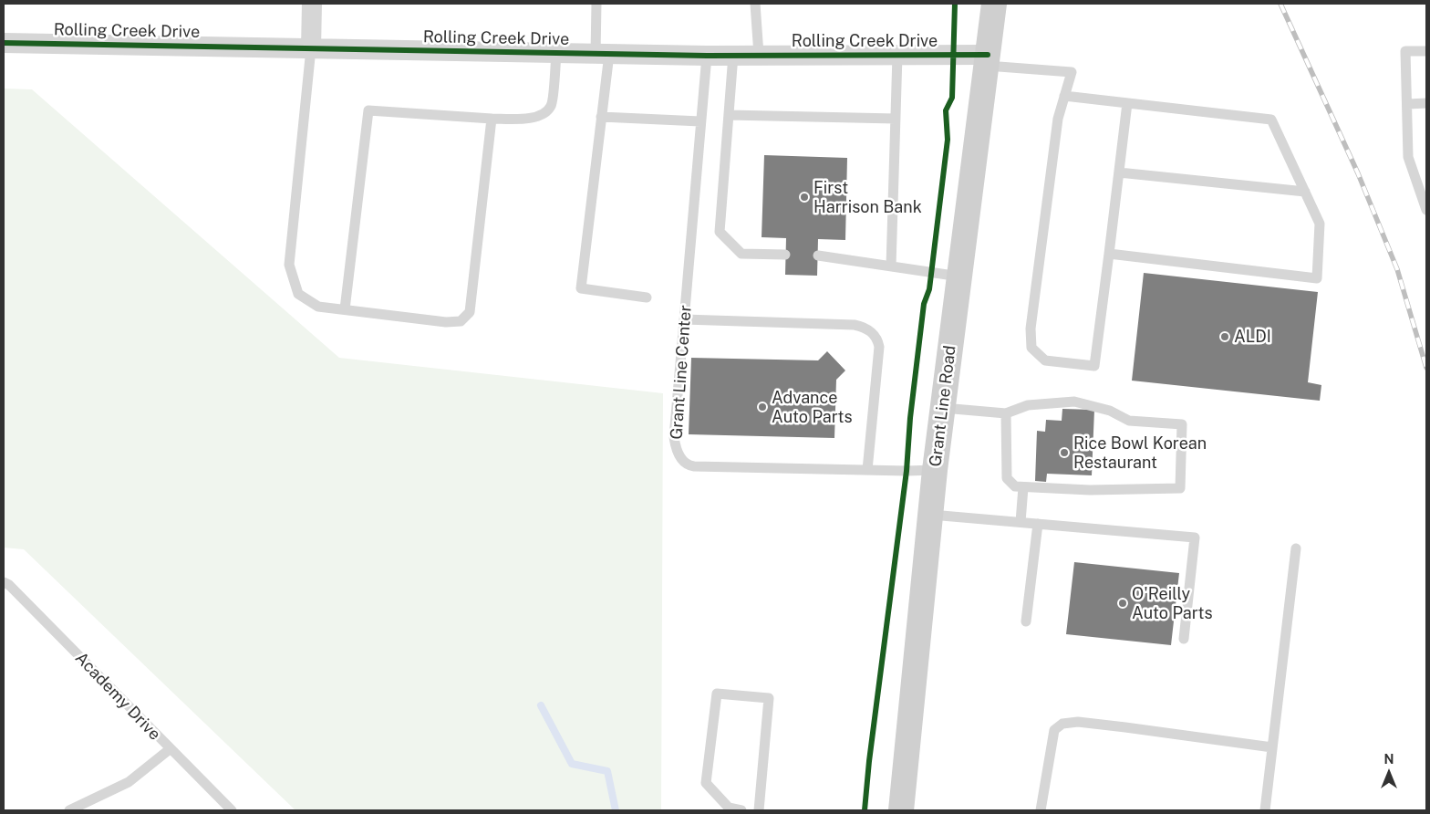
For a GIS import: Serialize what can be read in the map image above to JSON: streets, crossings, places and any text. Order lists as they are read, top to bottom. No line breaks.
{"streets":{"main road":["Grant Line Road"],"street":["Rolling Creek Drive"],"lane":["Grant Line Center","Academy Drive"]},"crossings":[["Rolling Creek Drive","Grant Line Center"],["Rolling Creek Drive","Grant Line Road"],["Grant Line Center","Grant Line Road"]],"places":["First Harrison Bank","ALDI","Advance Auto Parts","Rice Bowl Korean Restaurant","O'Reilly Auto Parts"],"north":"top"}
